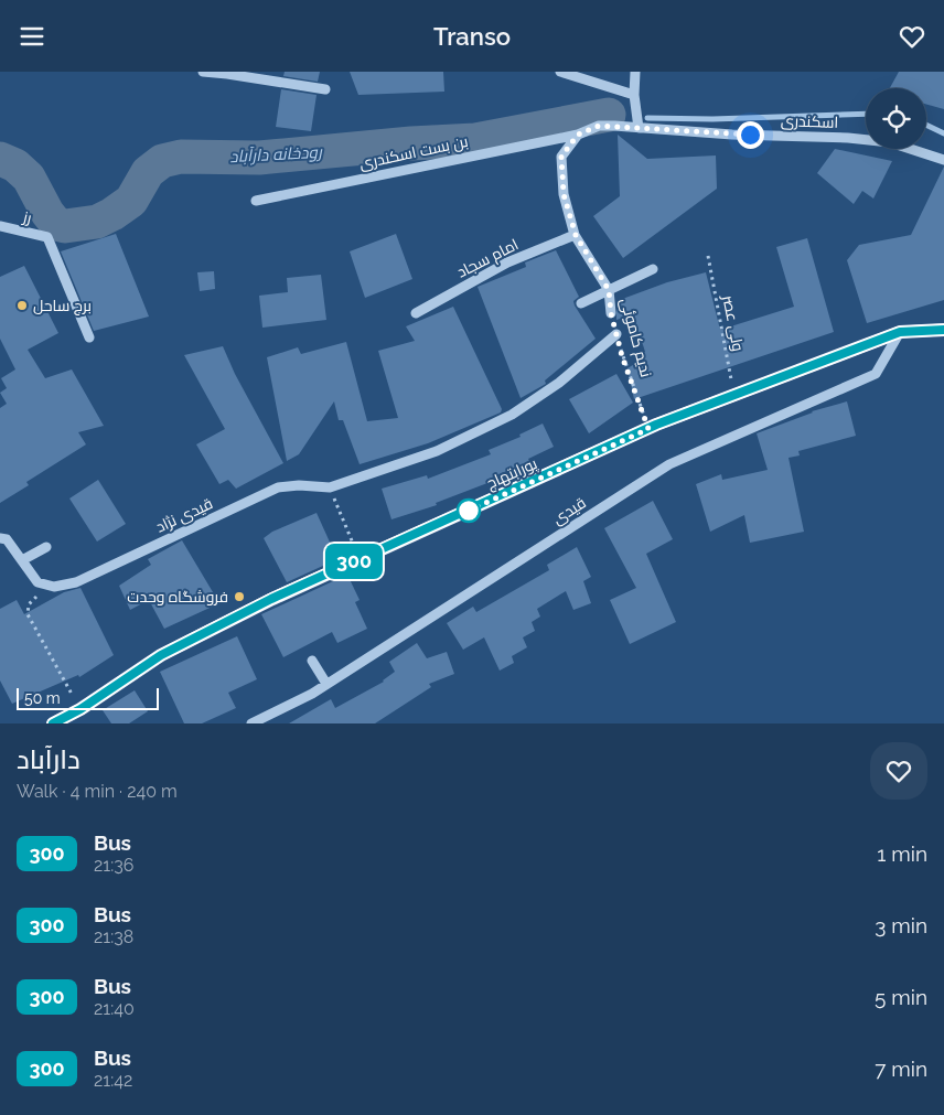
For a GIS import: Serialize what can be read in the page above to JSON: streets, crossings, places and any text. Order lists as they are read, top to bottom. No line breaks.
{"streets":{"main road":["پورابتهاج"],"street":["اسکندری","بن بست اسکندری","رز","امام سجاد","ندیم کاموئی","قیدی","قیدی نژاد"],"path":["ولی عصر"]},"crossings":[["اسکندری","بن بست اسکندری"],["اسکندری","ندیم کاموئی"],["بن بست اسکندری","ندیم کاموئی"],["امام سجاد","ندیم کاموئی"],["ولی عصر","پورابتهاج"],["ندیم کاموئی","پورابتهاج"],["پورابتهاج","قیدی"]],"water":["رودخانه دارآباد"],"places":["برج ساحل","فروشگاه وحدت"],"lines":["bus line 300"],"scale_bar":"50 m","page":{"header":"Transo","on_map":"300","scale":"50 m","heading":["دارآباد","Walk · 4 min · 240 m"],"list":[{"mark":"300","name":"Bus","note":"21:36","value":"1 min"},{"mark":"300","name":"Bus","note":"21:38","value":"3 min"},{"mark":"300","name":"Bus","note":"21:40","value":"5 min"},{"mark":"300","name":"Bus","note":"21:42","value":"7 min"}]}}
